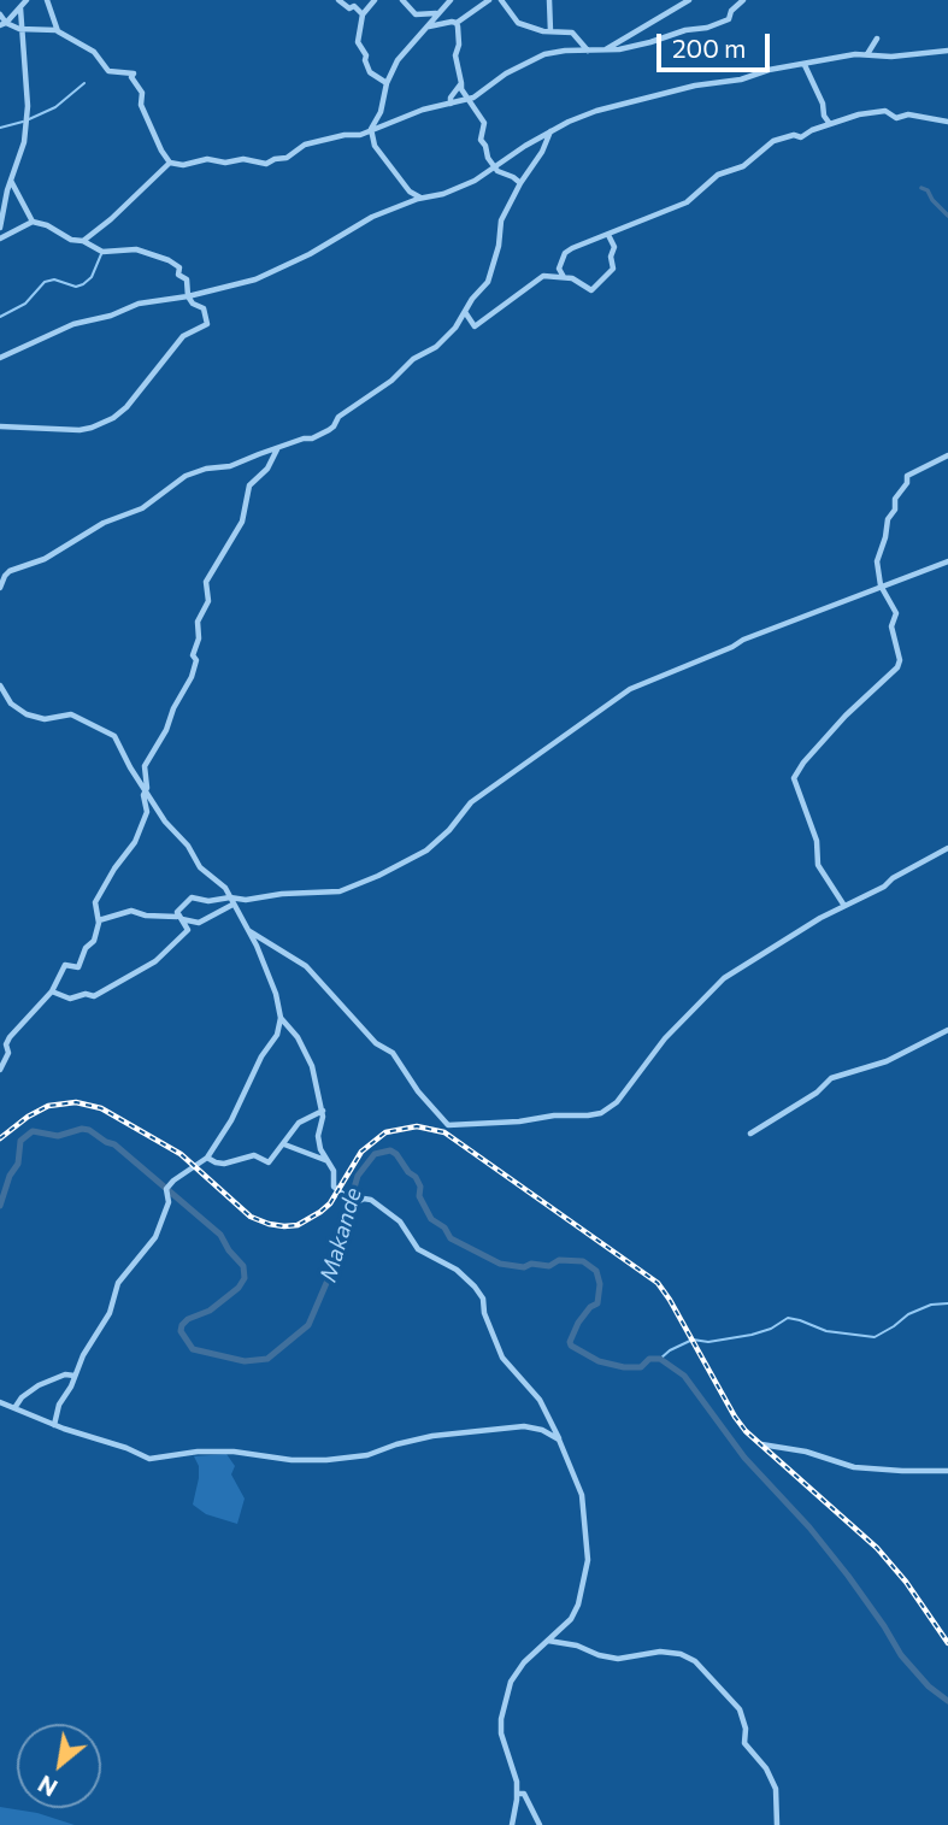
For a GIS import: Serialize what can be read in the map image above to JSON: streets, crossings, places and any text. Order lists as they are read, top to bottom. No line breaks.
{"water":["Makande"],"scale_bar":"200 m","north":"bottom left"}
